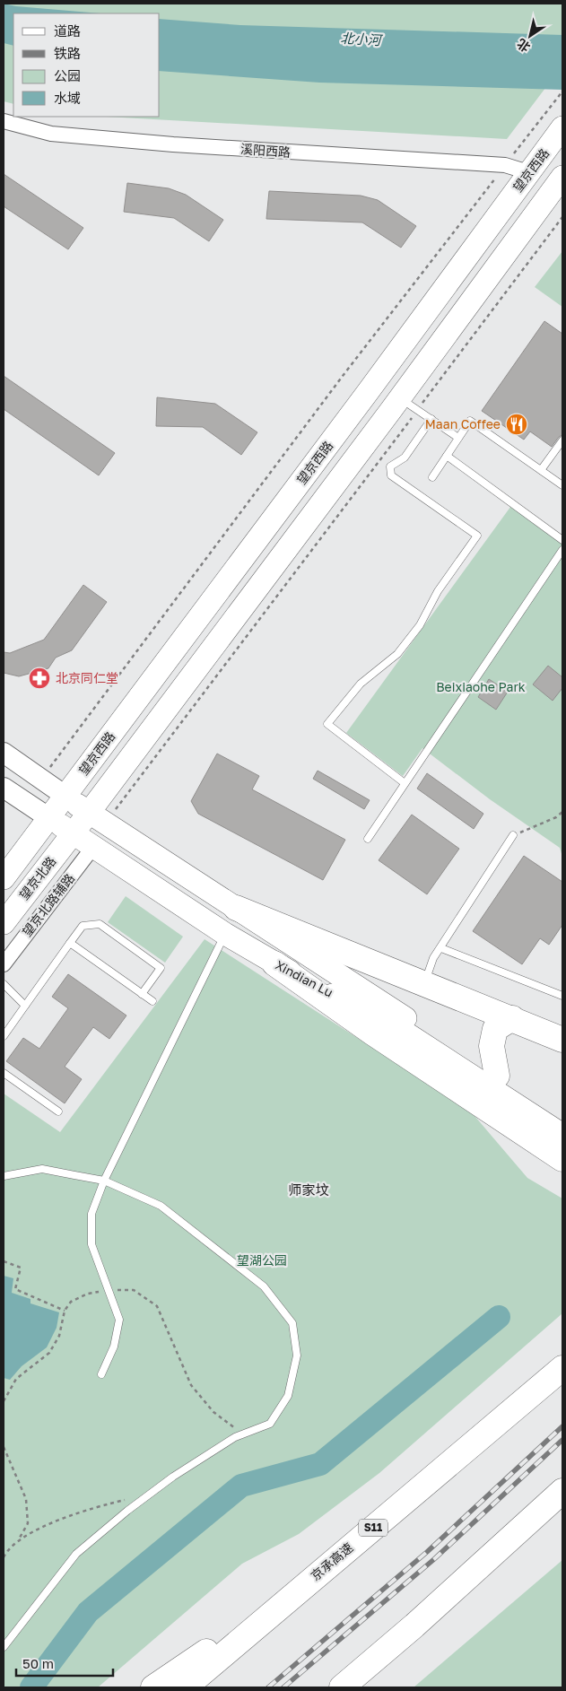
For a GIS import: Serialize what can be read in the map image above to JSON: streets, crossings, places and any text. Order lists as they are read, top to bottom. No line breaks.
{"streets":{"highway":["S11","京承高速"],"main road":["望京西路","望京北路","Xindian Lu"],"street":["溪阳西路","望京北路辅路"]},"crossings":[["溪阳西路","望京西路"],["望京西路","Xindian Lu"],["望京北路","Xindian Lu"],["望京北路辅路","Xindian Lu"]],"districts":["师家坟"],"water":["北小河"],"parks":["Beixiaohe Park","望湖公园"],"places":{"restaurant":["Maan Coffee"],"pharmacy":["北京同仁堂"]},"legend":["道路","铁路","公园","水域"],"scale_bar":"50 m","north":"bottom left"}
